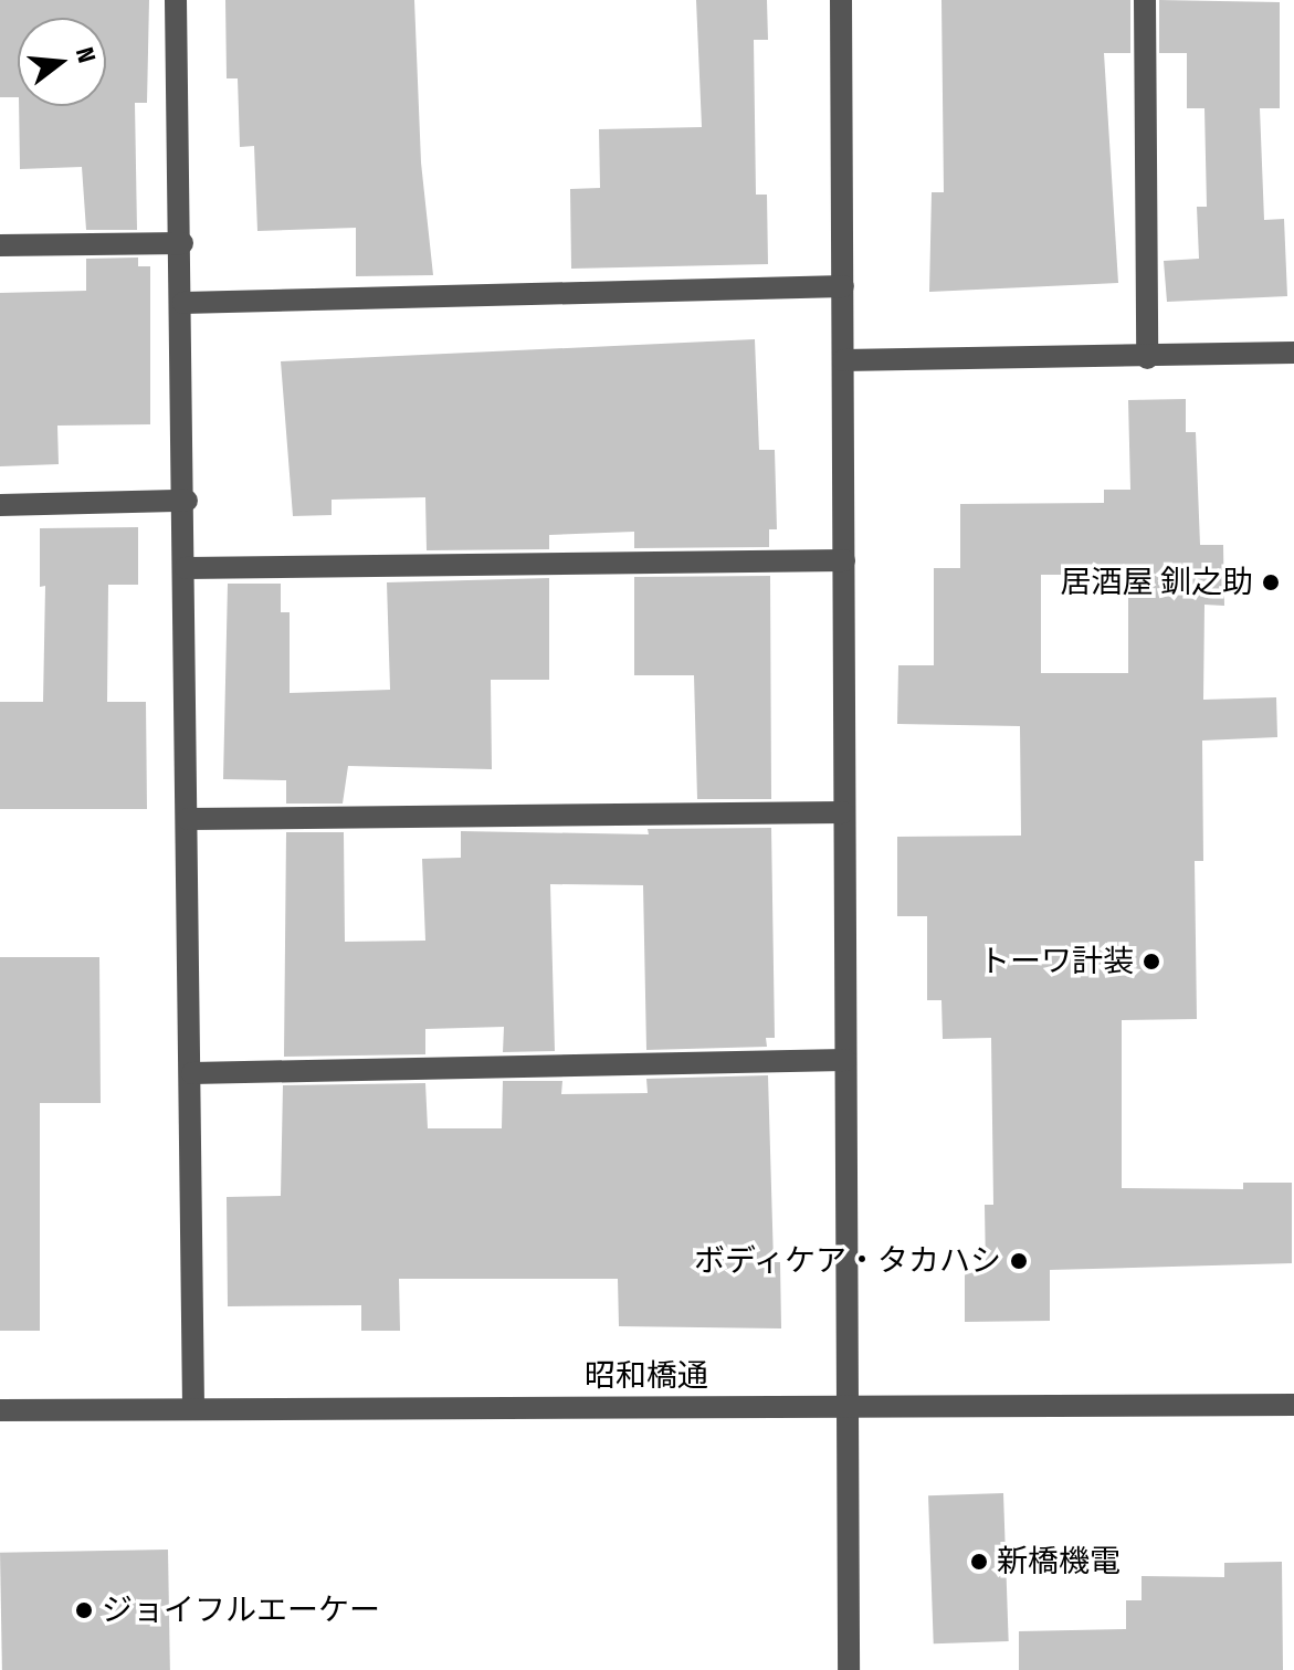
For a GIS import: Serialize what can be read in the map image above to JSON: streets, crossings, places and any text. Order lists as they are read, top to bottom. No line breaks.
{"streets":{"street":["昭和橋通"]},"places":["居酒屋 釧之助","トーワ計装","ボディケア・タカハシ","新橋機電","ジョイフルエーケー"],"north":"right"}
